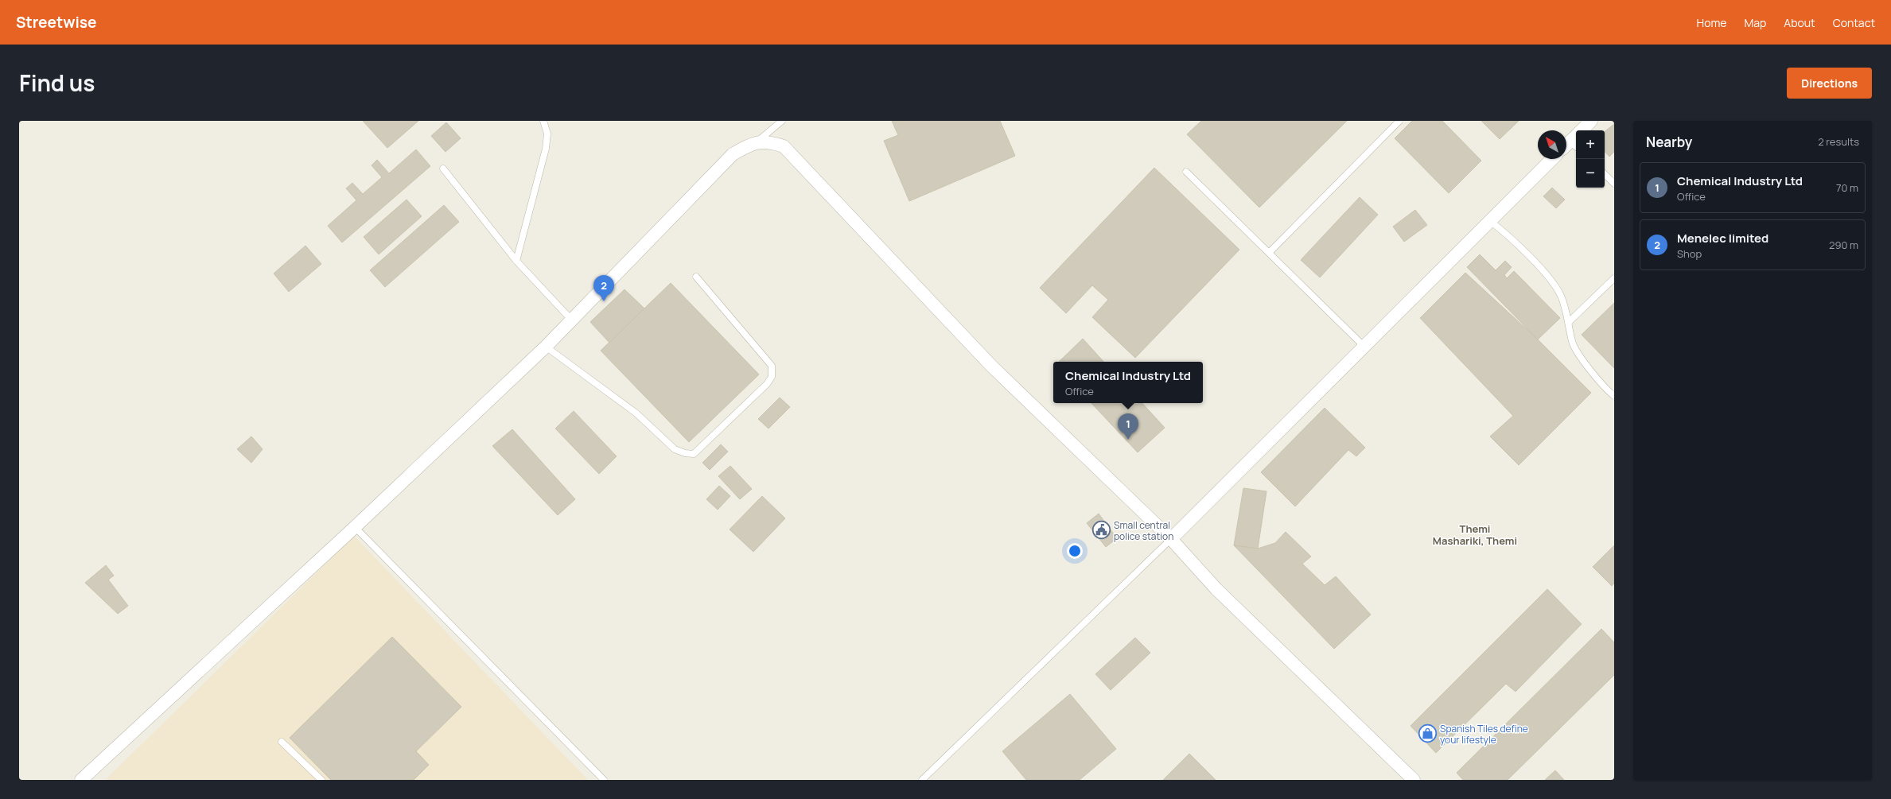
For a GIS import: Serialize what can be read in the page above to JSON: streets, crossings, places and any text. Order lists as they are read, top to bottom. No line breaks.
{"districts":["Themi Mashariki, Themi"],"places":{"public building":["Small central police station"],"shop":["Spanish Tiles define your lifestyle"]},"north":"top left","page":{"header":"Streetwise","nav":["Home","Map","About","Contact"],"title":"Find us","buttons":"Directions","heading":["Nearby","2 results"],"map_buttons":["+","−"],"list":[{"mark":"1","name":"Chemical Industry Ltd","note":"Office","value":"70 m"},{"mark":"2","name":"Menelec limited","note":"Shop","value":"290 m"}],"pins":["2","1"],"popup":["Chemical Industry Ltd","Office"]}}
